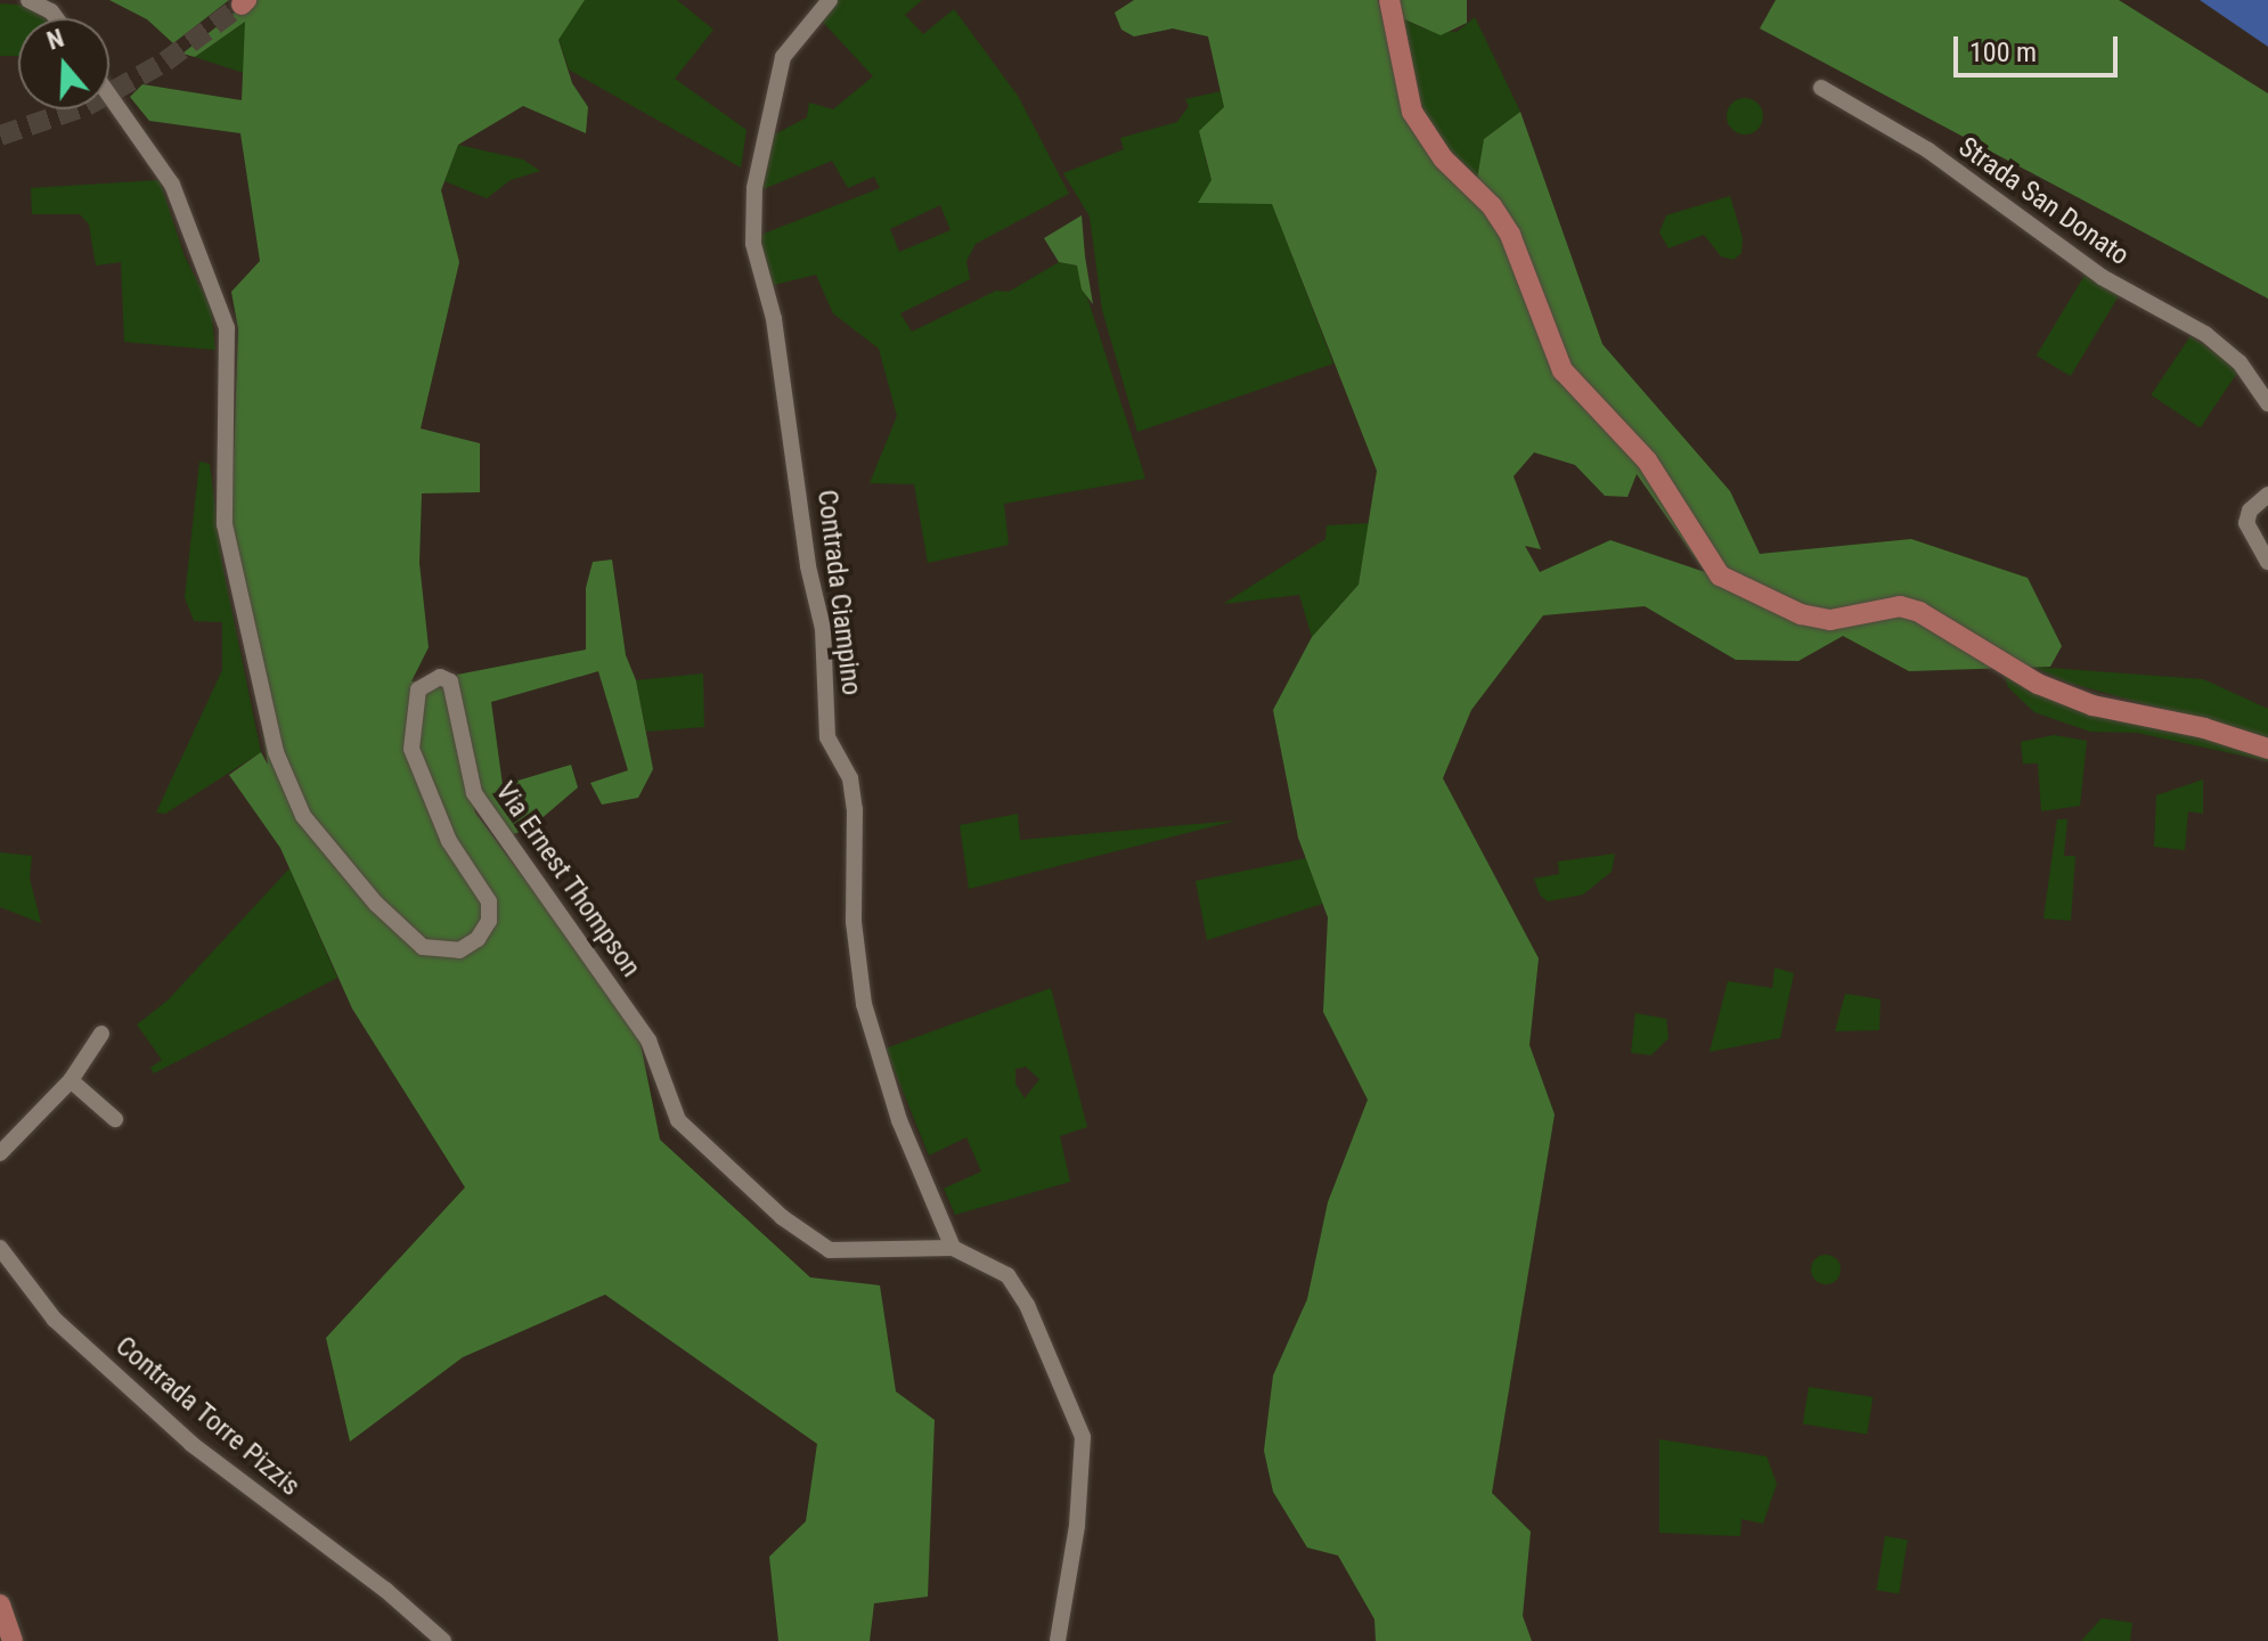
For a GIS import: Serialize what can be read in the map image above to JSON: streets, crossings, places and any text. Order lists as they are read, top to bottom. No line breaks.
{"streets":{"street":["Strada San Donato","Contrada Ciampino","Via Ernest Thompson","Contrada Torre Pizzis"]},"crossings":[["Contrada Ciampino","Via Ernest Thompson"]],"scale_bar":"100 m","north":"top"}
